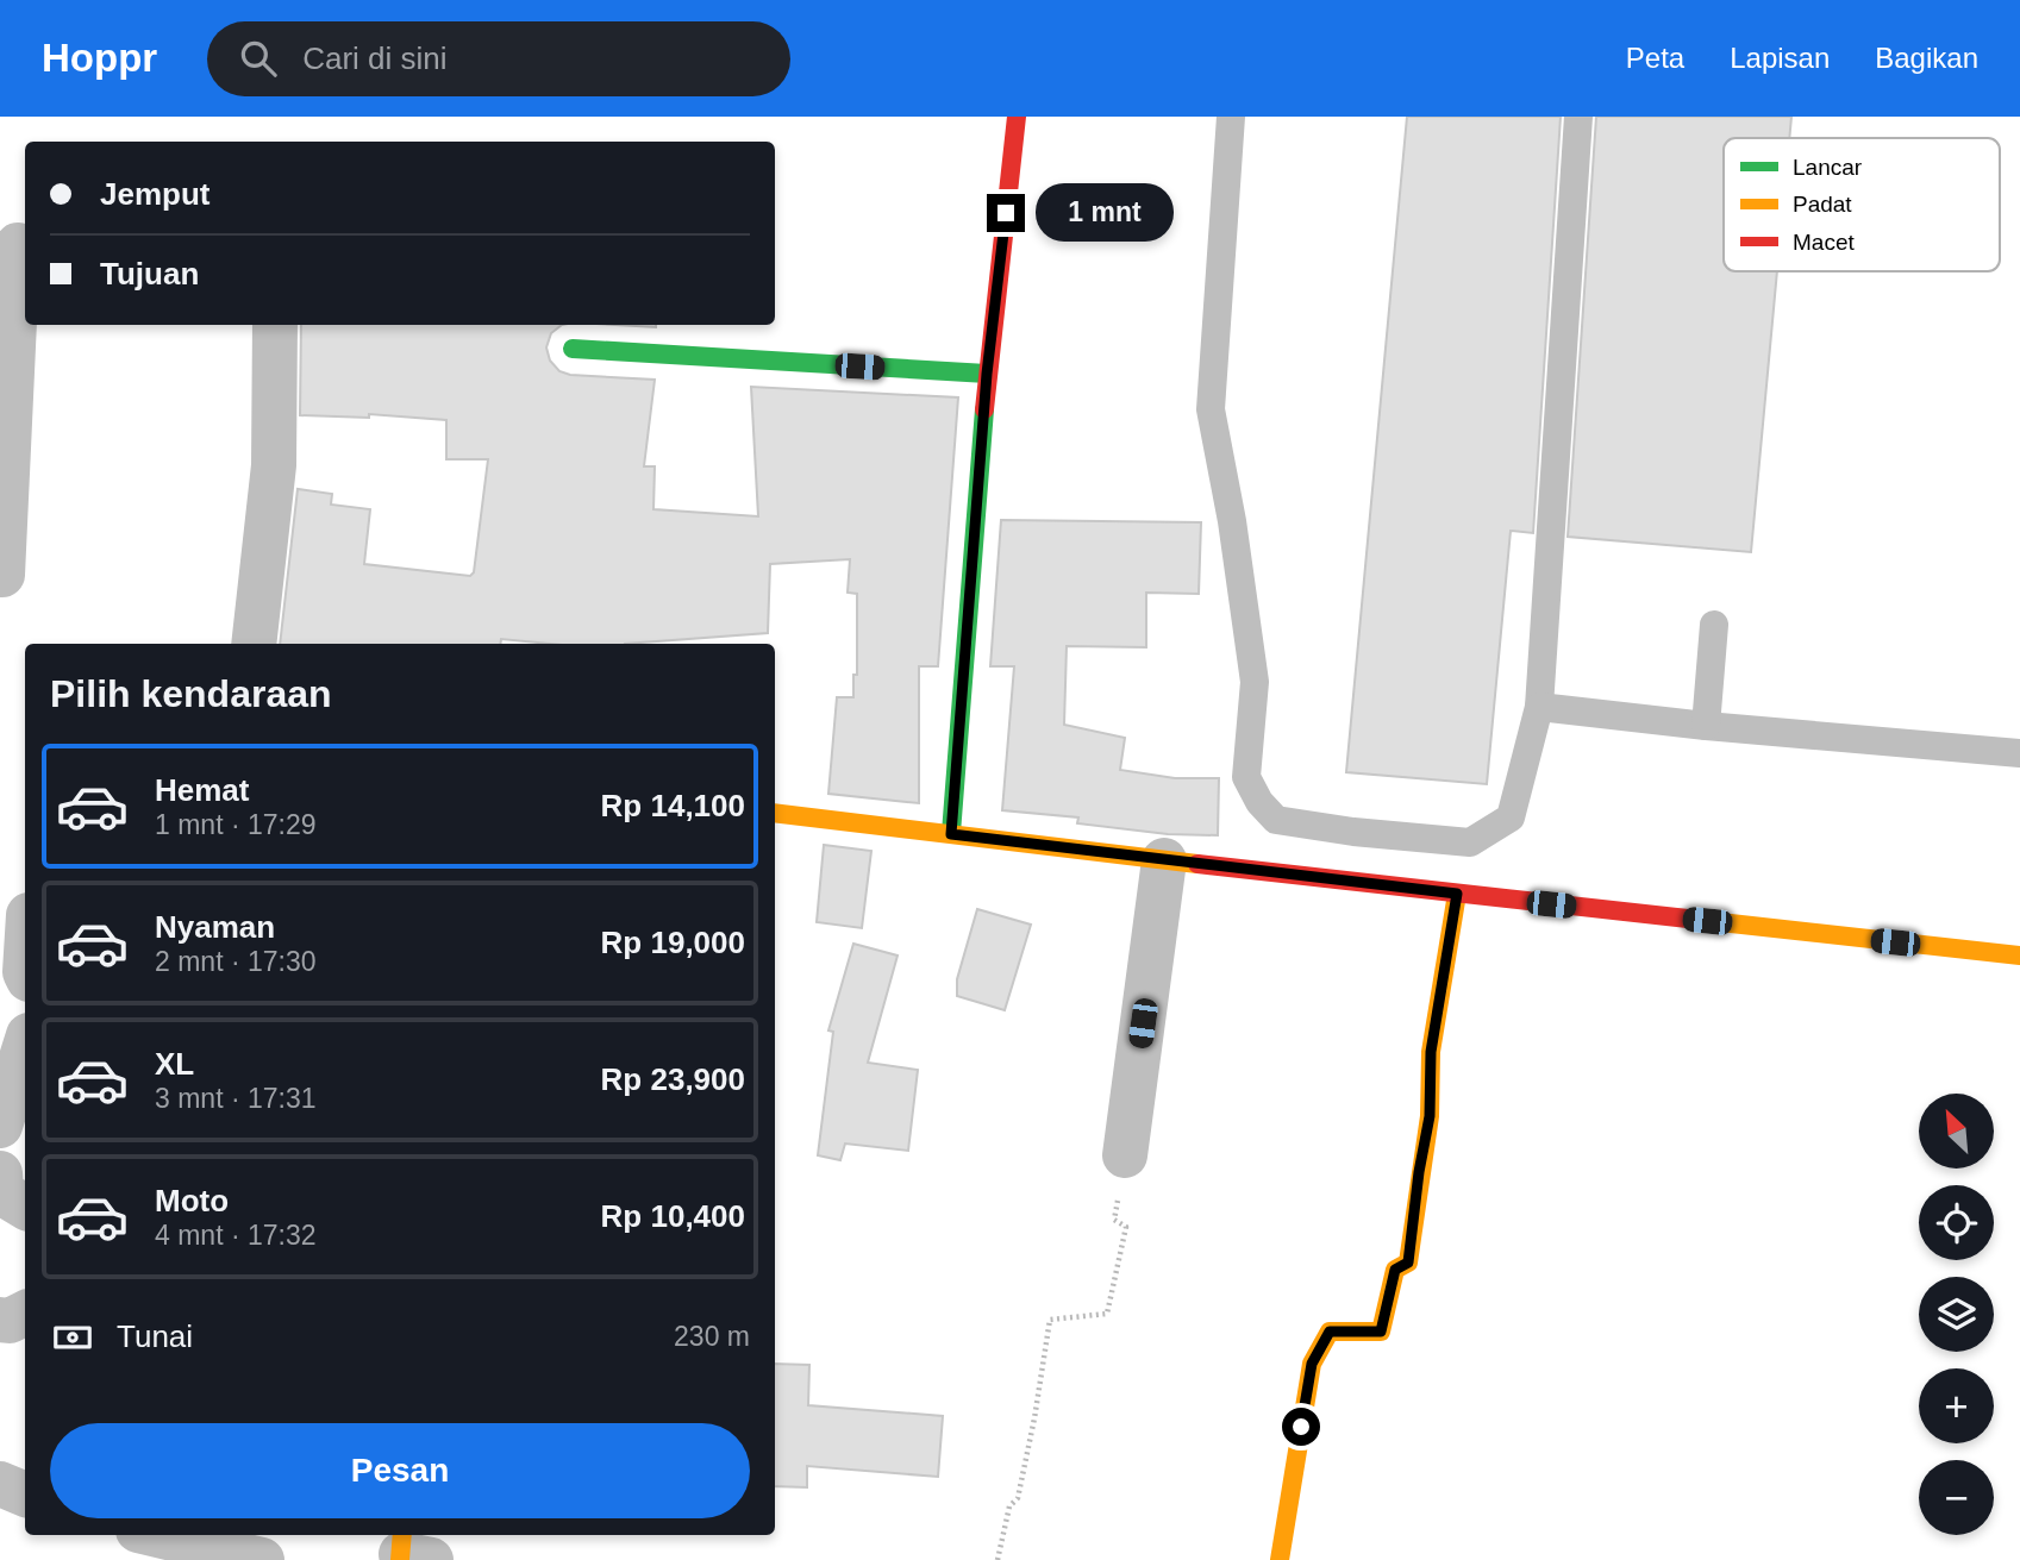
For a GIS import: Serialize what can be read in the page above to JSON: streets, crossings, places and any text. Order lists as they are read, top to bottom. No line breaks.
{"legend":["Lancar","Padat","Macet"],"north":"top left","page":{"header":"Hoppr","search":"Cari di sini","nav":["Peta","Lapisan","Bagikan"],"banner":["Jemput","Tujuan"],"bubble":"1 mnt","heading":"Pilih kendaraan","list":[{"name":"Hemat","note":"1 mnt · 17:29","value":"Rp 14,100"},{"name":"Nyaman","note":"2 mnt · 17:30","value":"Rp 19,000"},{"name":"XL","note":"3 mnt · 17:31","value":"Rp 23,900"},{"name":"Moto","note":"4 mnt · 17:32","value":"Rp 10,400"}],"map_buttons":["+","−"],"pay":["Tunai","230 m"],"buttons":"Pesan"}}
